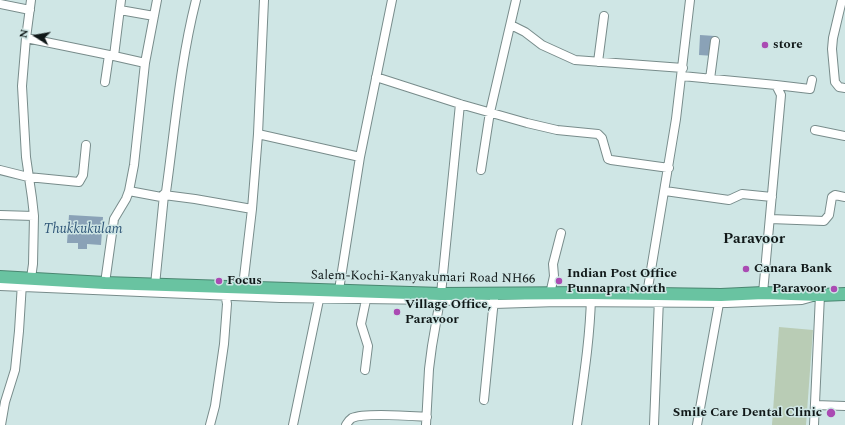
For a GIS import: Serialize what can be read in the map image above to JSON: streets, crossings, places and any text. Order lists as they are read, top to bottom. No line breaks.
{"streets":{"highway":["Salem-Kochi-Kanyakumari Road NH66"]},"districts":["Paravoor"],"water":["Thukkukulam"],"places":["store","Canara Bank","Focus","Indian Post Office Punnapra North","Paravoor","Village Office, Paravoor","Smile Care Dental Clinic"],"north":"left"}
